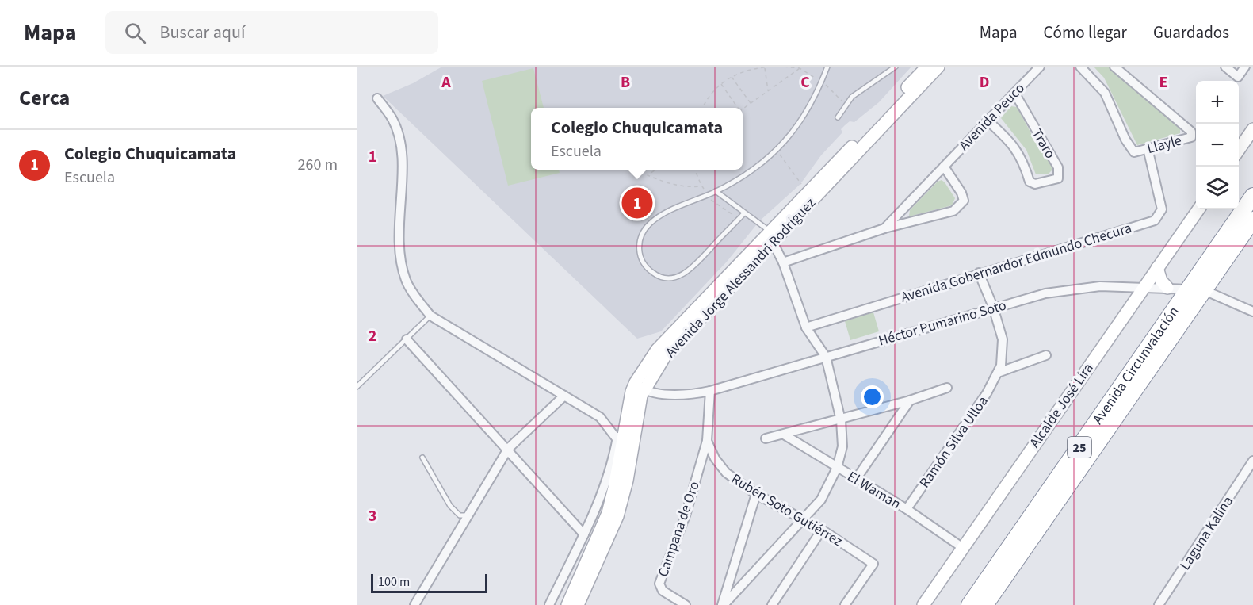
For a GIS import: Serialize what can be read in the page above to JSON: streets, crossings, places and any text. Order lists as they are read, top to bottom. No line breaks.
{"streets":{"highway":["Avenida Circunvalación","25"],"street":["Avenida Peuco","Traro","Llayle","Avenida Gobernardor Edmundo Checura","Avenida Jorge Alessandri Rodríguez","Héctor Pumarino Soto","Alcalde José Lira","Ramón Silva Ulloa","El Waman","Rubén Soto Gutiérrez","Campana de Oro","Laguna Kalina"]},"crossings":[["Avenida Peuco","Traro"],["Llayle","Avenida Gobernardor Edmundo Checura"],["Avenida Gobernardor Edmundo Checura","Ramón Silva Ulloa"],["Avenida Jorge Alessandri Rodríguez","Héctor Pumarino Soto"],["Héctor Pumarino Soto","Avenida Circunvalación"],["Héctor Pumarino Soto","Alcalde José Lira"],["Héctor Pumarino Soto","Ramón Silva Ulloa"],["Alcalde José Lira","El Waman"],["Ramón Silva Ulloa","El Waman"],["Rubén Soto Gutiérrez","Campana de Oro"]],"scale_bar":"100 m","page":{"header":"Mapa","search":"Buscar aquí","nav":["Mapa","Cómo llegar","Guardados"],"heading":"Cerca","map_buttons":["+","−"],"popup":["Colegio Chuquicamata","Escuela"],"list":[{"mark":"1","name":"Colegio Chuquicamata","note":"Escuela","value":"260 m"}],"pins":"1","scale":"100 m"},"grid":{"columns":["A","B","C","D","E"],"rows":["1","2","3"]}}
